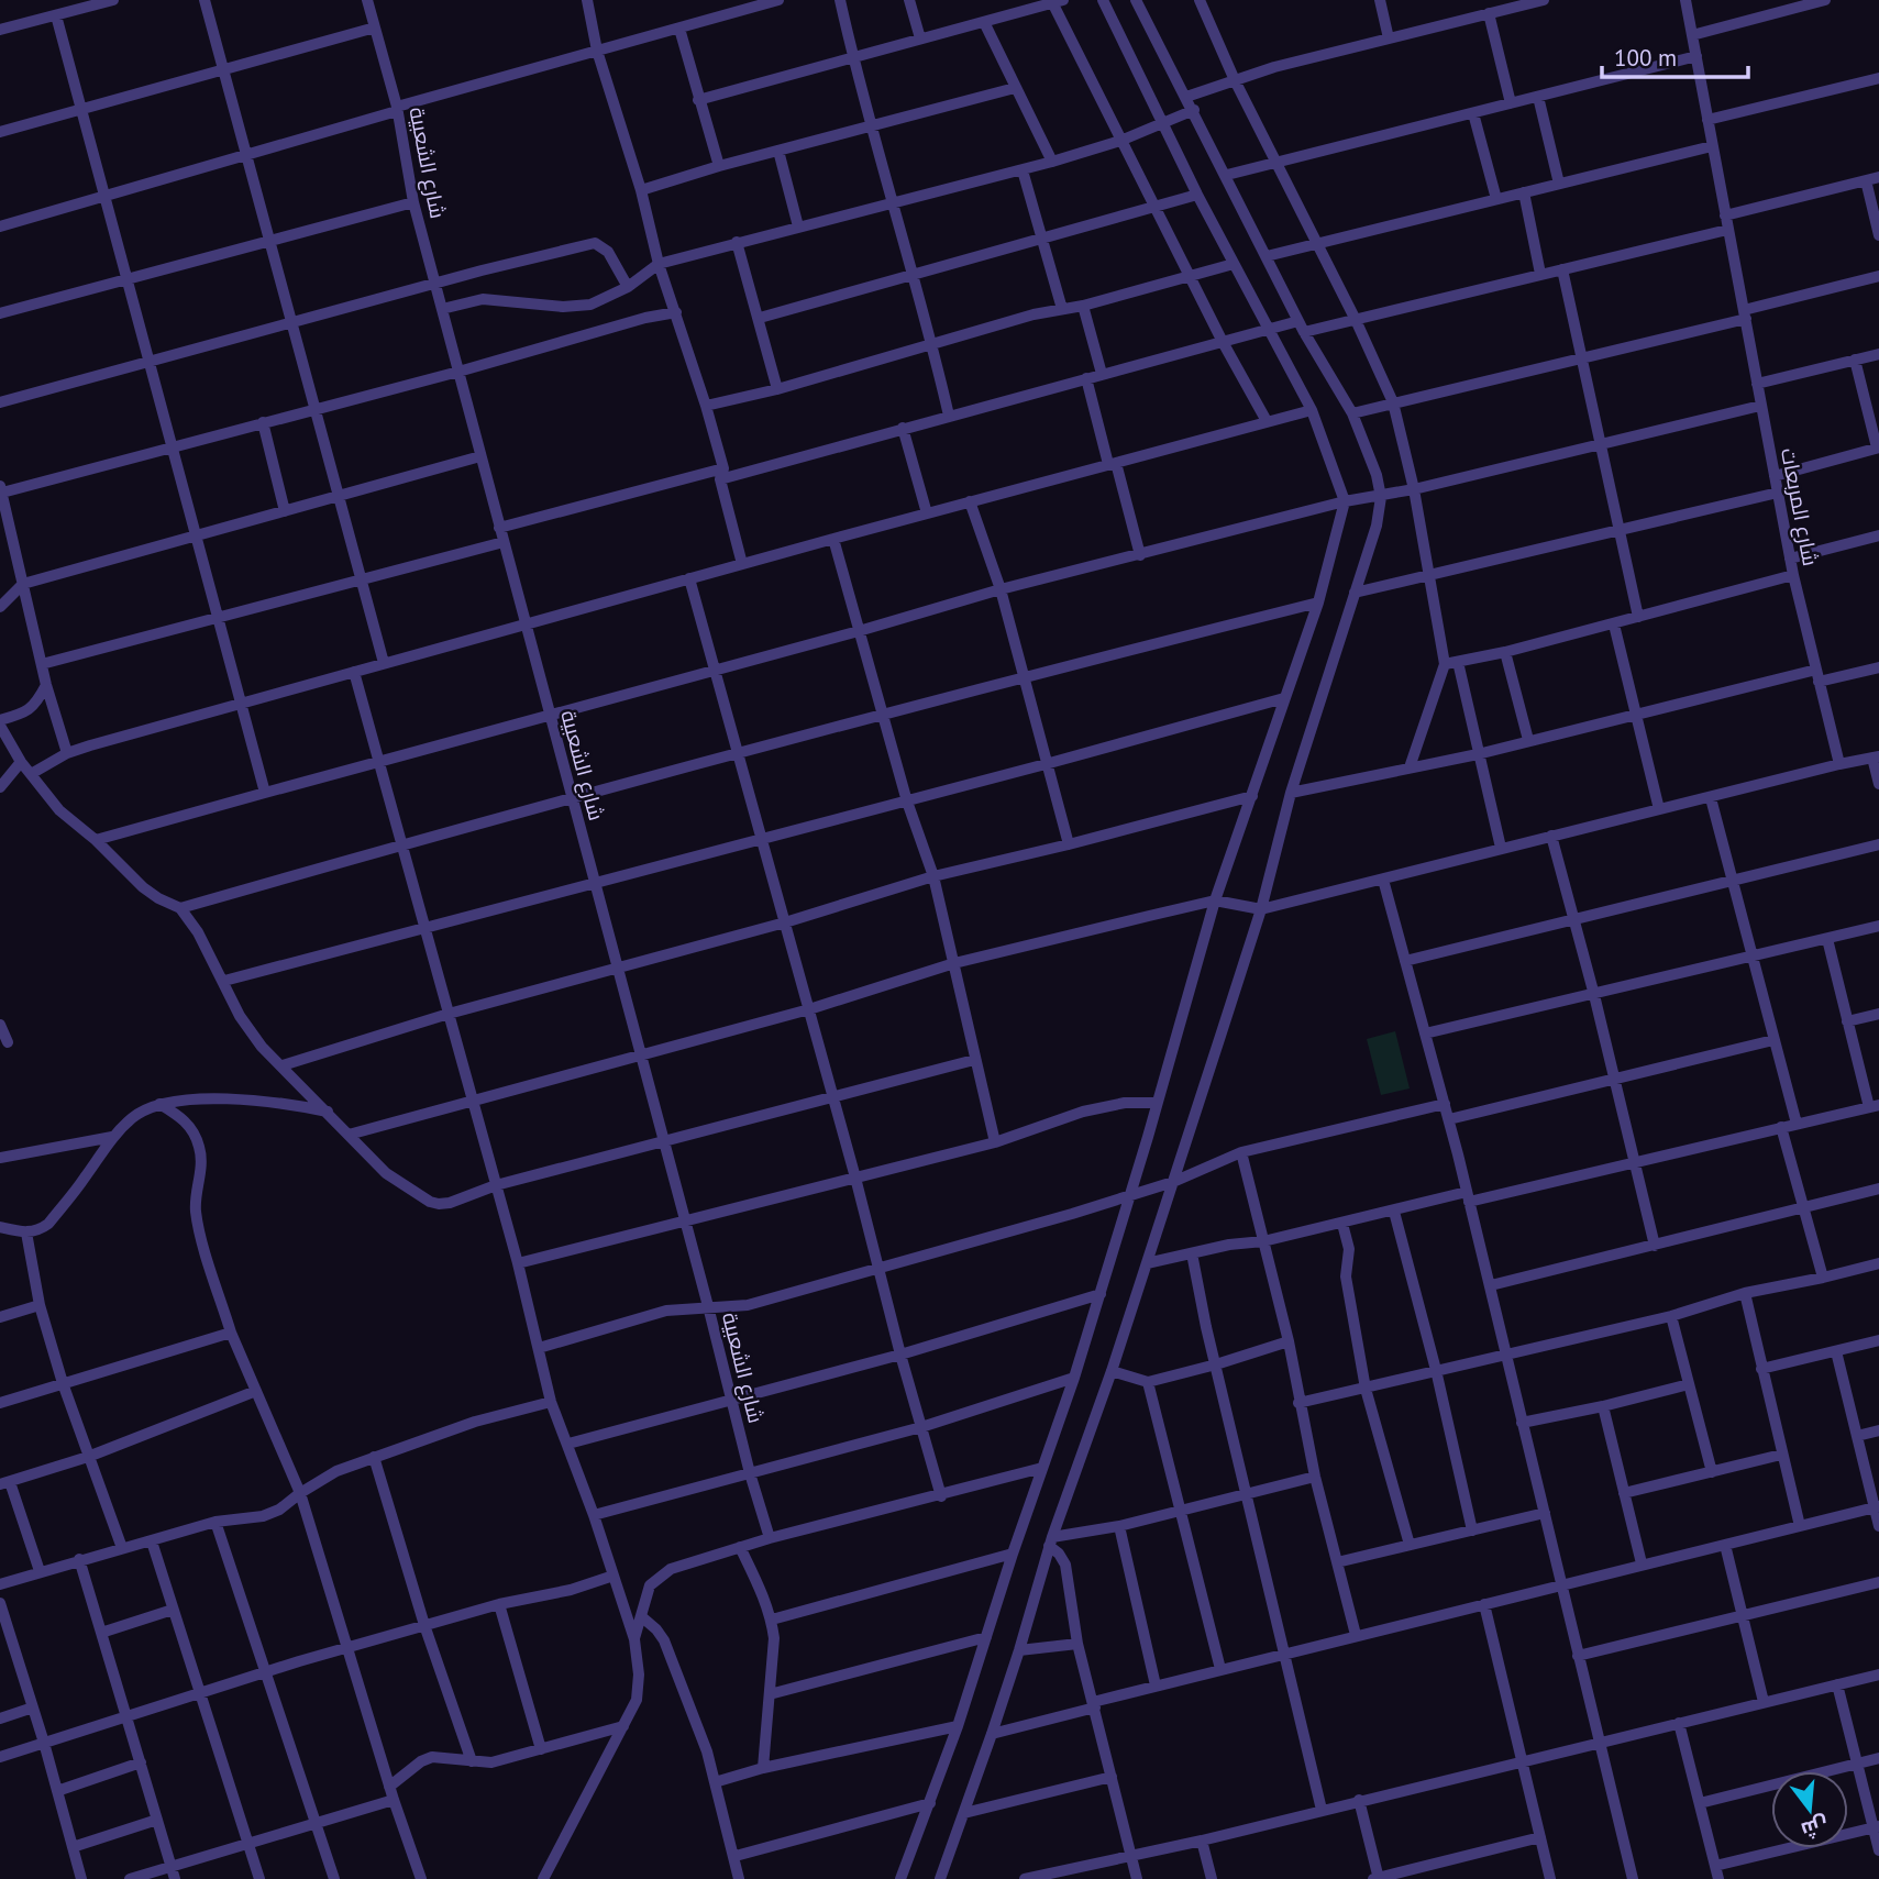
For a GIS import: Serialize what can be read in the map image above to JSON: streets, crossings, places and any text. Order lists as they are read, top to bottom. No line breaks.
{"streets":{"street":["شارع الشعبية","شارع المربعات"]},"scale_bar":"100 m","north":"bottom"}
